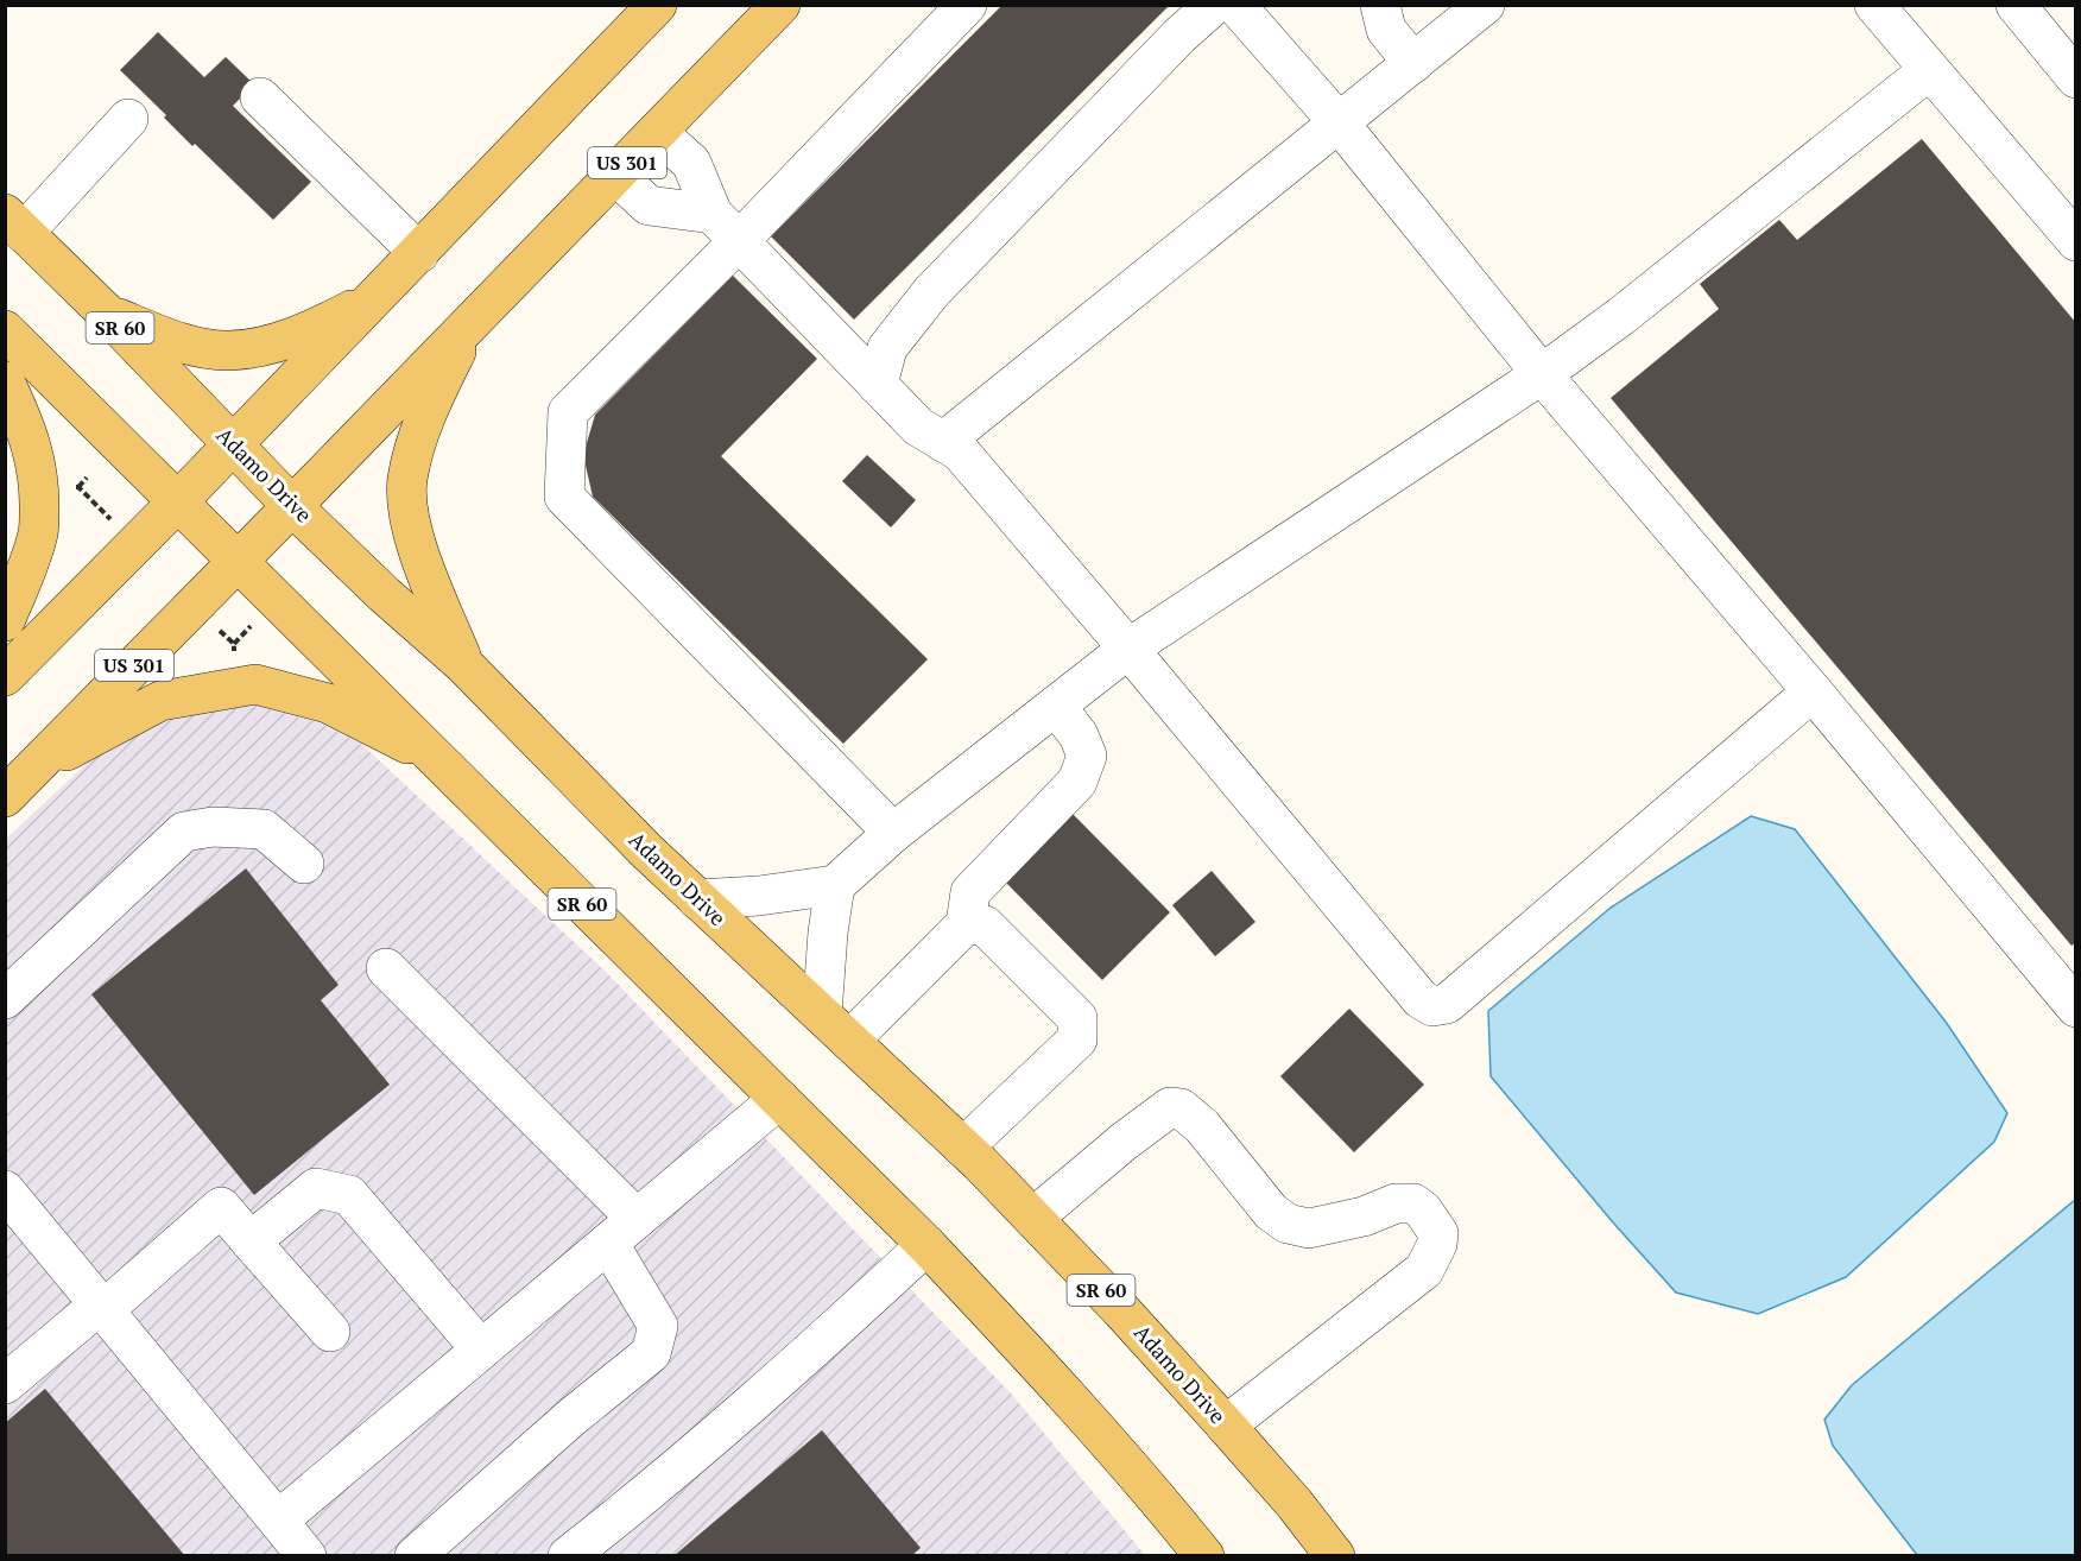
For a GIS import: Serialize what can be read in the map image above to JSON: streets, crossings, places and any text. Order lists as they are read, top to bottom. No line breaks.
{"streets":{"main road":["US 301","SR 60","Adamo Drive"]},"crossings":[["US 301","SR 60"],["US 301","Adamo Drive"]]}
